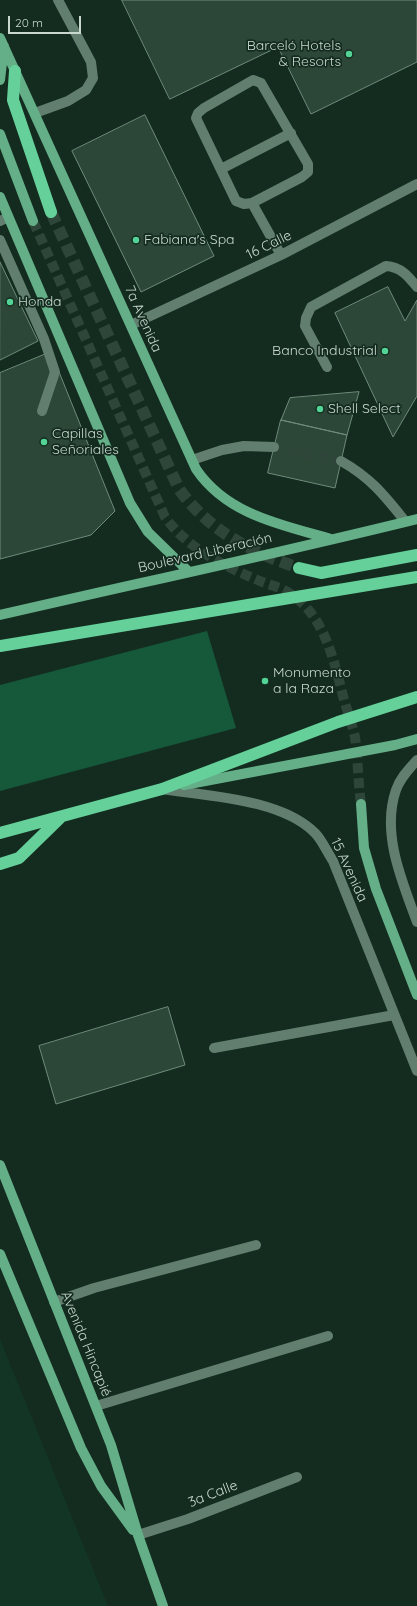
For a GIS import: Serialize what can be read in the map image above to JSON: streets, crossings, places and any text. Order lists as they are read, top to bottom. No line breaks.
{"streets":{"main road":["7a Avenida","Boulevard Liberación","Avenida Hincapié"],"street":["16 Calle","15 Avenida","3a Calle"]},"crossings":[["16 Calle","7a Avenida"],["7a Avenida","Boulevard Liberación"],["Avenida Hincapié","3a Calle"]],"places":["Barceló Hotels & Resorts","Fabiana's Spa","Honda","Banco Industrial","Shell Select","Capillas Señoriales","Monumento a la Raza"],"scale_bar":"20 m"}
